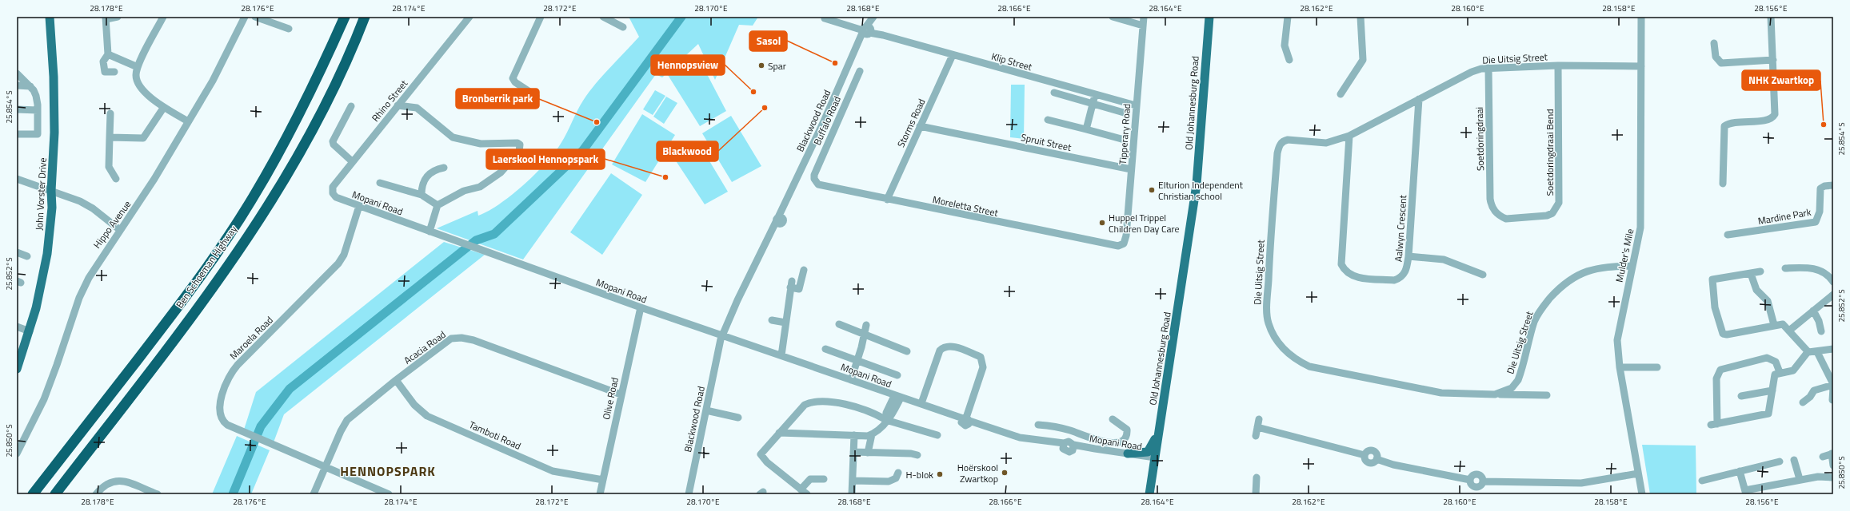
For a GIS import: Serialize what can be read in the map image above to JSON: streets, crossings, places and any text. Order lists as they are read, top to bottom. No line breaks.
{"streets":{"highway":["Ben Schoeman Highway"],"main road":["Old Johannesburg Road","John Vorster Drive"],"street":["Die Uitsig Street","Klip Street","Rhino Street","Blackwood Road","Buffalo Road","Storms Road","Tipperary Road","Soetdoringdraai","Spruit Street","Soetdoringdraai Bend","Mopani Road","Moreletta Street","Mardine Park","Hippo Avenue","Aalwyn Crescent","Mulder's Mile","Maroela Road","Acacia Road","Olive Road","Tamboti Road"]},"crossings":[["Die Uitsig Street","Soetdoringdraai"],["Die Uitsig Street","Soetdoringdraai Bend"],["Die Uitsig Street","Aalwyn Crescent"],["Die Uitsig Street","Mulder's Mile"],["Klip Street","Blackwood Road"],["Klip Street","Storms Road"],["Klip Street","Tipperary Road"],["Rhino Street","Mopani Road"],["Old Johannesburg Road","Mopani Road"],["Blackwood Road","Mopani Road"],["Buffalo Road","Moreletta Street"],["Storms Road","Spruit Street"],["Storms Road","Moreletta Street"],["Tipperary Road","Spruit Street"],["Tipperary Road","Moreletta Street"],["Soetdoringdraai","Soetdoringdraai Bend"],["Mopani Road","Maroela Road"],["Mopani Road","Olive Road"],["Maroela Road","Acacia Road"],["Acacia Road","Olive Road"],["Acacia Road","Tamboti Road"],["Olive Road","Tamboti Road"]],"districts":["HENNOPSPARK"],"places":["Sasol","Spar","Hennopsview","Blackwood","Bronberrik park","NHK Zwartkop","Laerskool Hennopspark","Elturion Independent Christian school","Huppel Trippel Children Day Care","Hoërskool Zwartkop","H-blok"],"coordinates":["28.178°E","28.176°E","28.174°E","28.172°E","28.170°E","28.168°E","28.166°E","28.164°E","28.162°E","28.160°E","28.158°E","28.156°E","25.854°S","25.852°S","25.850°S"]}
